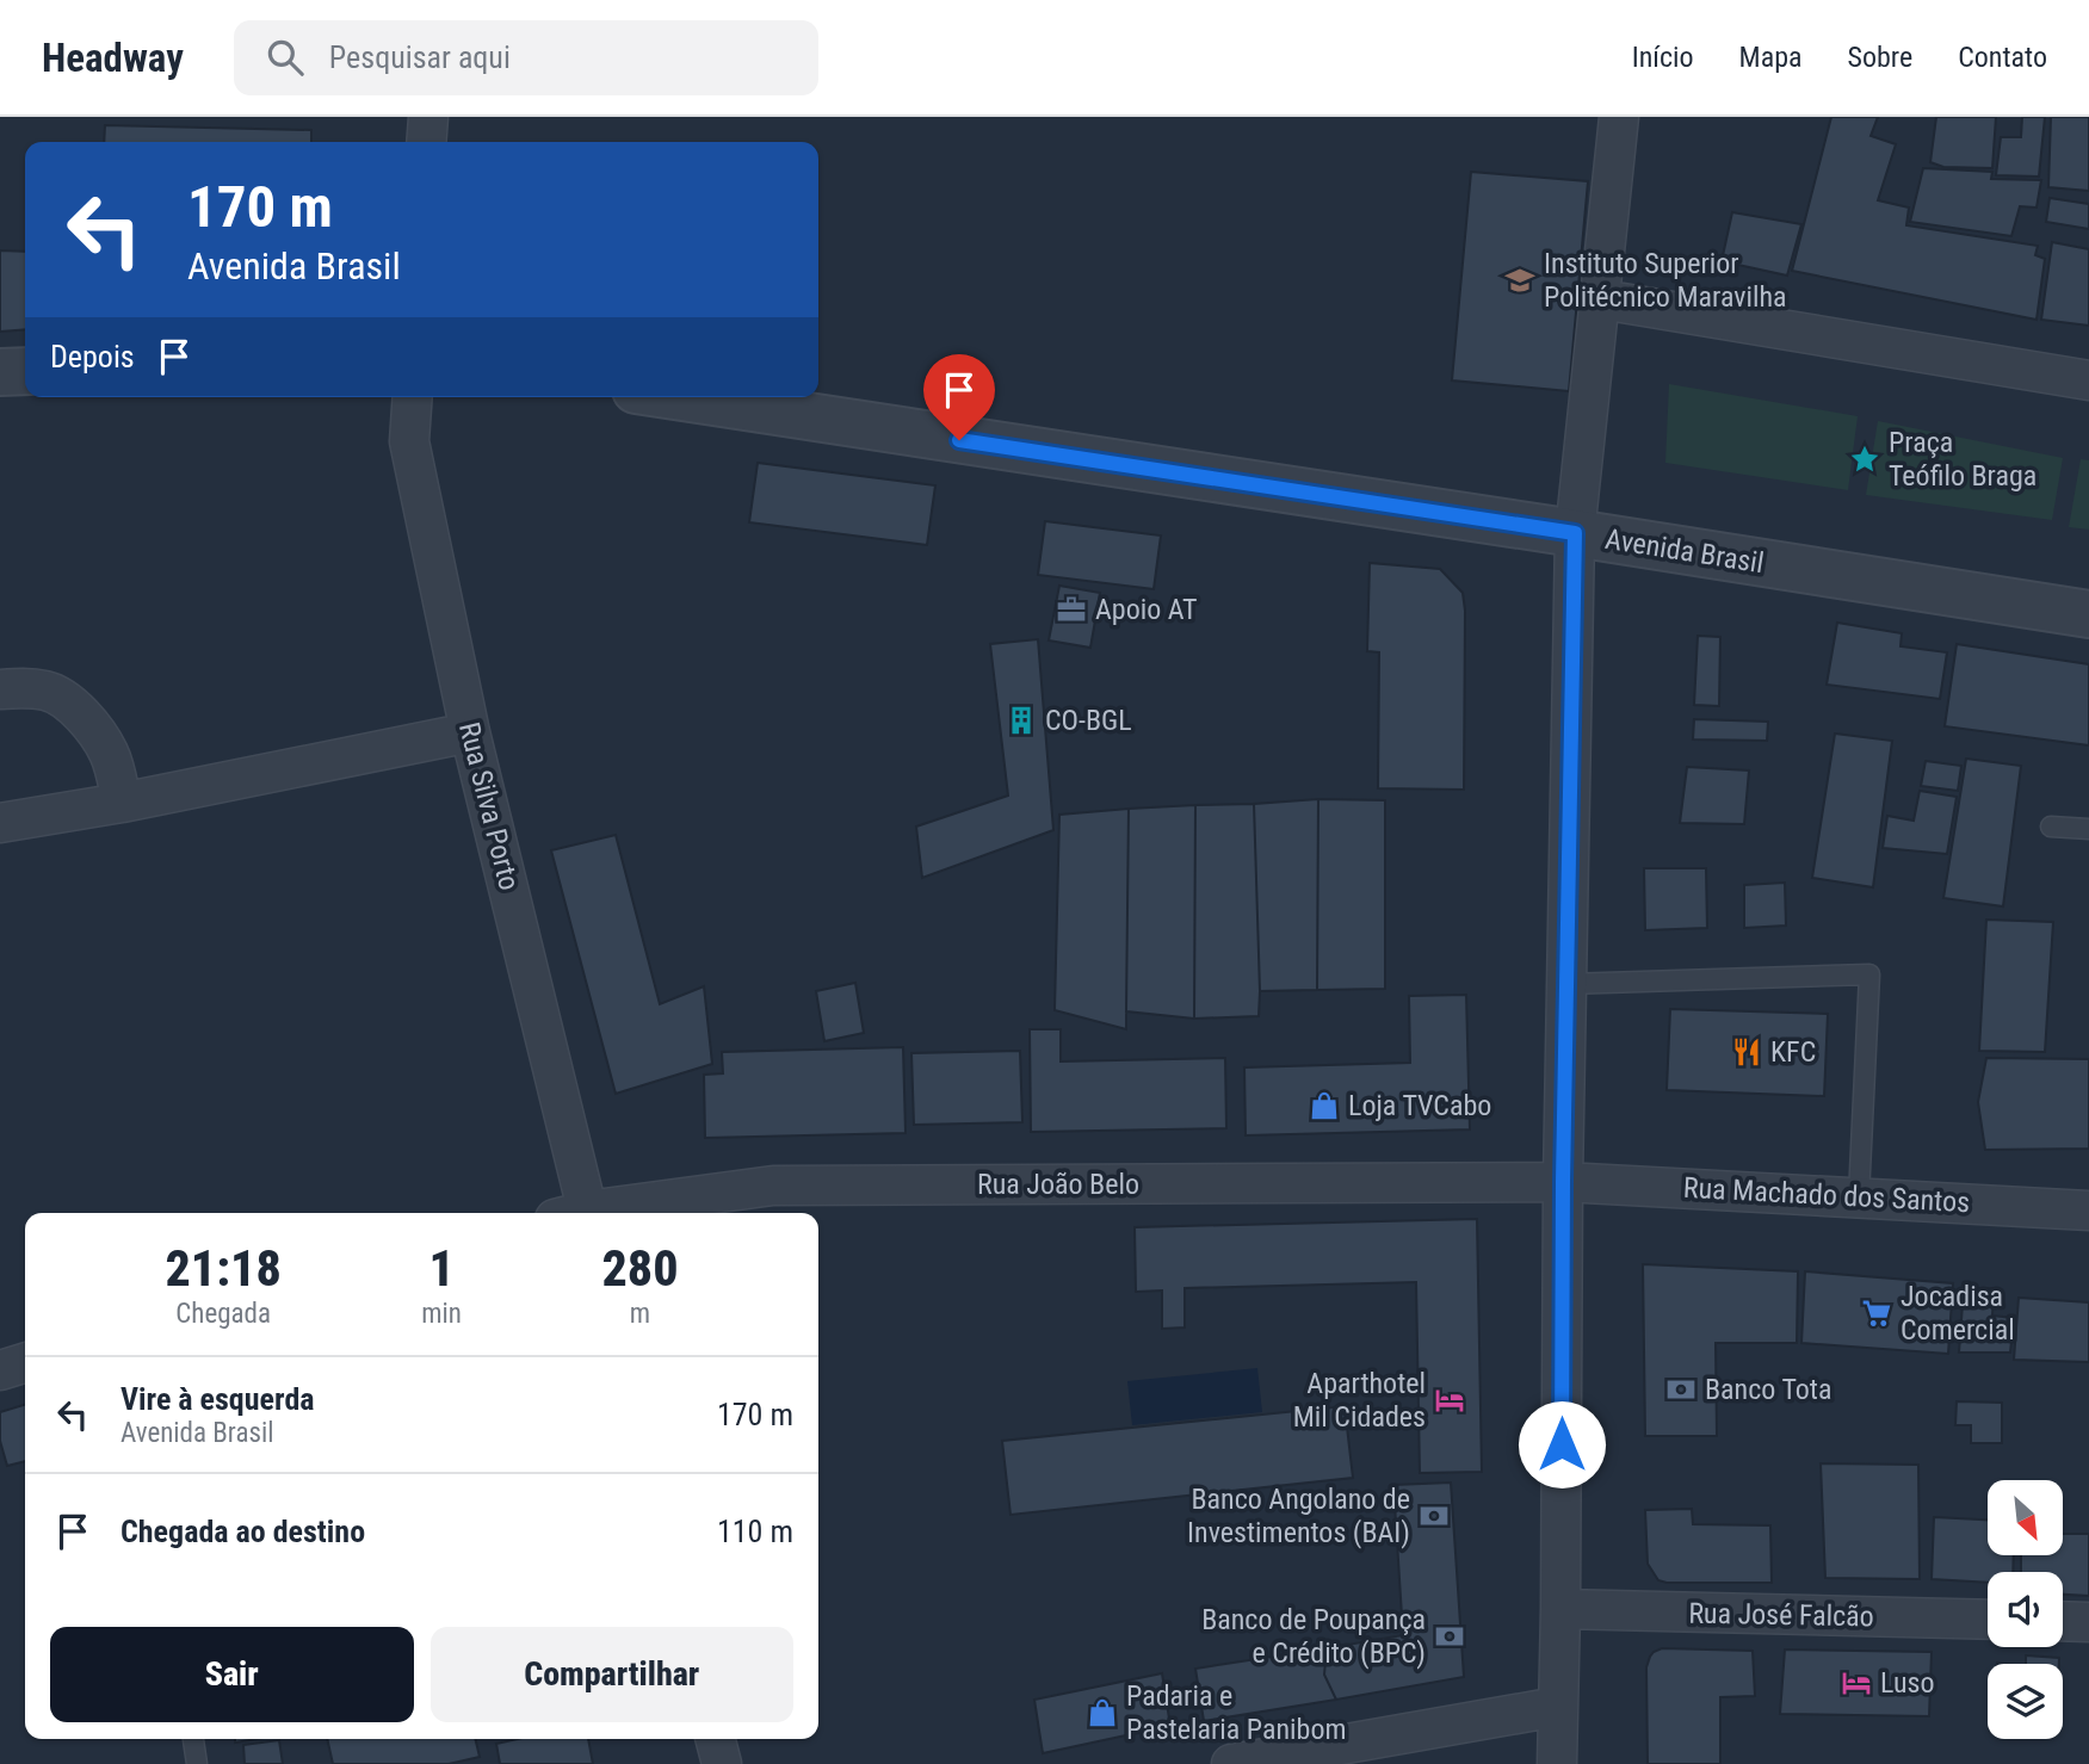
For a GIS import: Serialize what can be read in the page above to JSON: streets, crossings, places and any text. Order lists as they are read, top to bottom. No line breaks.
{"streets":{"street":["Avenida Brasil","Rua Silva Porto","Rua João Belo","Rua Machado dos Santos","Rua José Falcão"]},"crossings":[["Rua João Belo","Rua Machado dos Santos"]],"places":{"school or university":["Instituto Superior Politécnico Maravilha"],"place":["Praça Teófilo Braga"],"office":["Apoio AT"],"building":["CO-BGL"],"restaurant":["KFC"],"shop":["Loja TVCabo","Padaria e Pastelaria Panibom"],"supermarket":["Jocadisa Comercial"],"bank":["Banco Tota","Banco Angolano de Investimentos (BAI)","Banco de Poupança e Crédito (BPC)"],"hotel":["Aparthotel Mil Cidades","Luso"]},"north":"bottom right","page":{"header":"Headway","search":"Pesquisar aqui","nav":["Início","Mapa","Sobre","Contato"],"turn":["170 m","Avenida Brasil"],"then":"Depois","eta":["21:18","Chegada","1","min","280","m"],"list":[{"name":"Vire à esquerda","note":"Avenida Brasil","value":"170 m"},{"name":"Chegada ao destino","value":"110 m"}],"buttons":["Sair","Compartilhar"]}}
